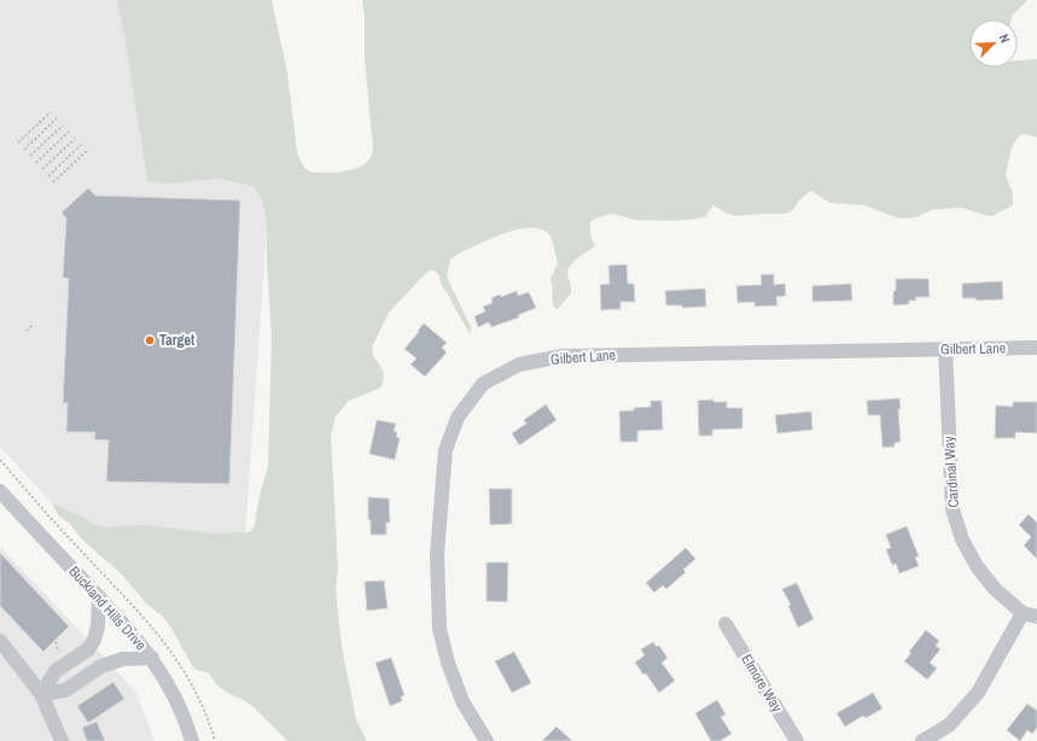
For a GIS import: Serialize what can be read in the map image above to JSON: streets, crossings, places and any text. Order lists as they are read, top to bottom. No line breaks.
{"streets":{"street":["Gilbert Lane","Cardinal Way","Buckland Hills Drive","Elmore Way"]},"crossings":[["Gilbert Lane","Cardinal Way"]],"places":["Target"],"north":"top right"}
